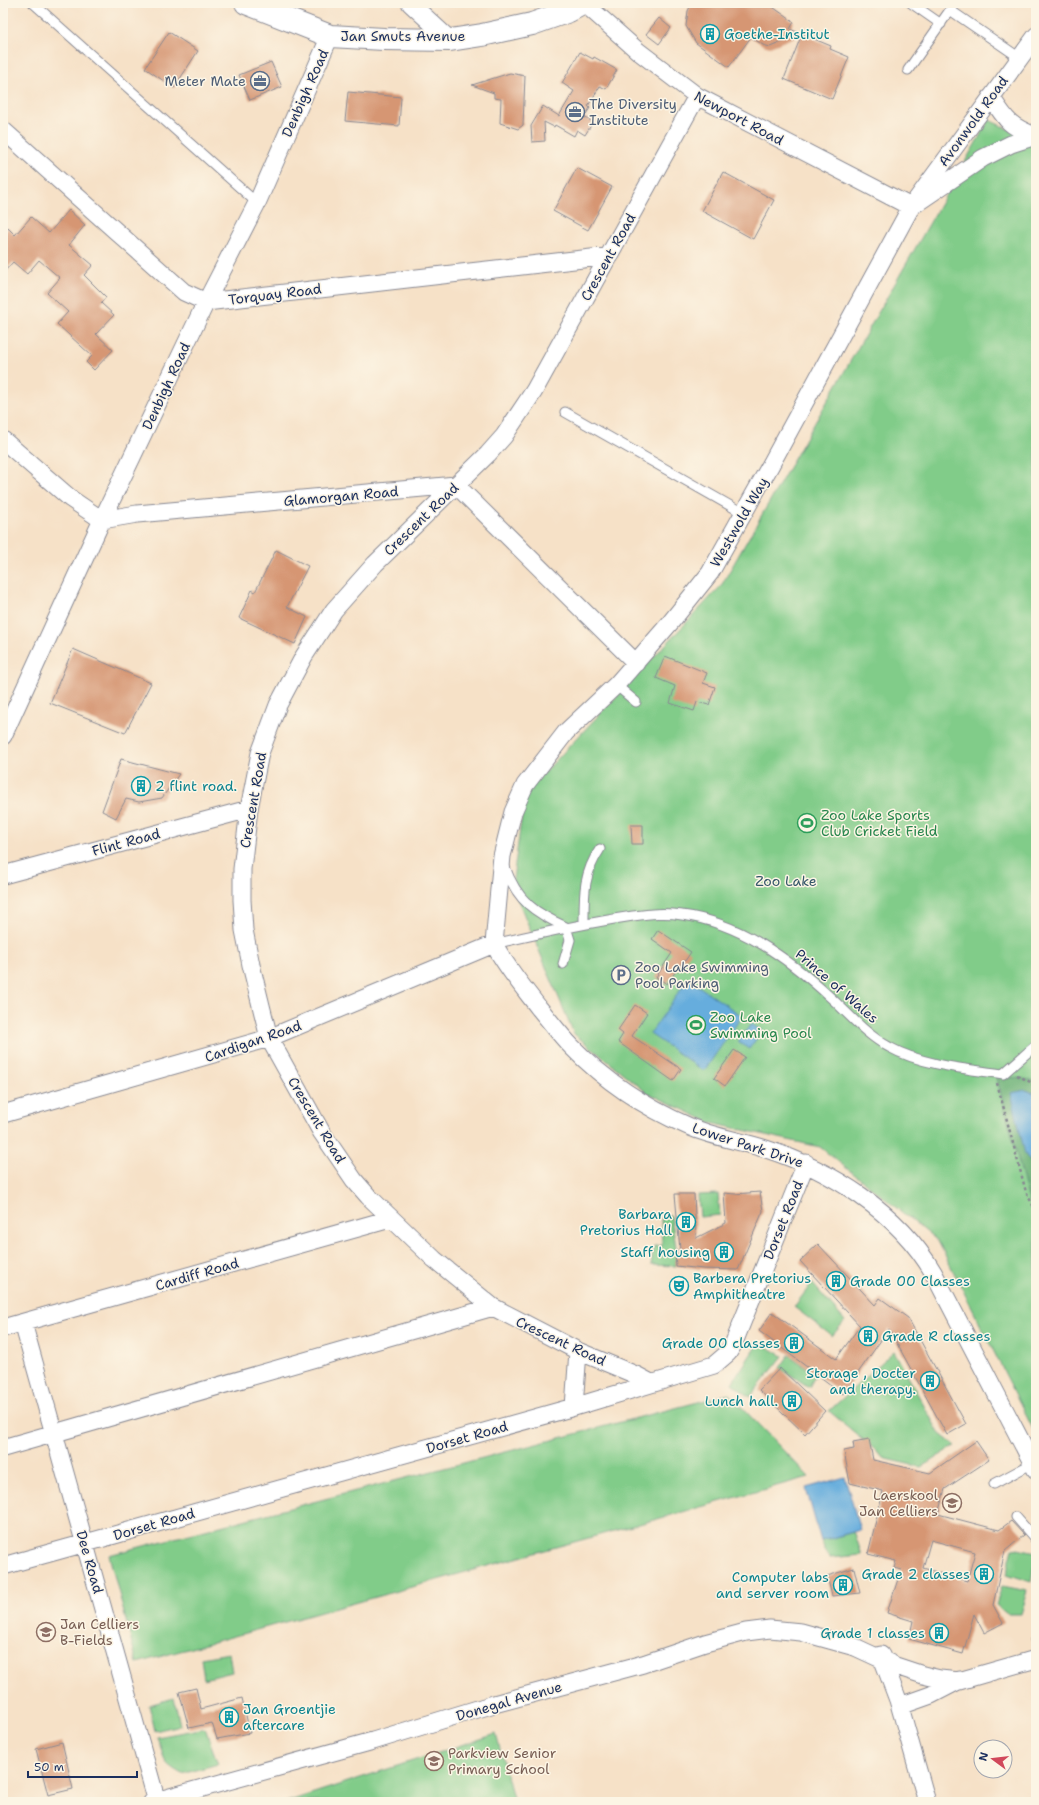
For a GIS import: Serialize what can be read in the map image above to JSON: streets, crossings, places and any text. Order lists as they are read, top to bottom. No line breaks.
{"streets":{"main road":["Jan Smuts Avenue"],"street":["Denbigh Road","Newport Road","Avonwold Road","Crescent Road","Torquay Road","Glamorgan Road","Westwold Way","Flint Road","Cardigan Road","Lower Park Drive","Dorset Road","Cardiff Road","Dee Road","Donegal Avenue"],"lane":["Prince of Wales"]},"crossings":[["Jan Smuts Avenue","Denbigh Road"],["Jan Smuts Avenue","Newport Road"],["Denbigh Road","Torquay Road"],["Denbigh Road","Glamorgan Road"],["Newport Road","Avonwold Road"],["Newport Road","Crescent Road"],["Newport Road","Westwold Way"],["Avonwold Road","Westwold Way"],["Crescent Road","Torquay Road"],["Crescent Road","Glamorgan Road"],["Crescent Road","Flint Road"],["Crescent Road","Cardigan Road"],["Crescent Road","Dorset Road"],["Crescent Road","Cardiff Road"],["Westwold Way","Prince of Wales"],["Westwold Way","Cardigan Road"],["Westwold Way","Lower Park Drive"],["Prince of Wales","Cardigan Road"],["Prince of Wales","Lower Park Drive"],["Cardigan Road","Lower Park Drive"],["Lower Park Drive","Dorset Road"],["Dorset Road","Dee Road"],["Cardiff Road","Dee Road"],["Dee Road","Donegal Avenue"]],"parks":["Zoo Lake"],"places":{"building":["Goethe-Institut","2 flint road.","Barbara Pretorius Hall","Staff housing","Grade 00 Classes","Grade R classes","Grade 00 classes","Storage , Docter and therapy.","Lunch hall.","Grade 2 classes","Computer labs and server room","Grade 1 classes","Jan Groentjie aftercare"],"office":["Meter Mate","The Diversity Institute"],"sports":["Zoo Lake Sports Club Cricket Field","Zoo Lake Swimming Pool"],"parking":["Zoo Lake Swimming Pool Parking"],"theatre":["Barbera Pretorius Amphitheatre"],"school or university":["Laerskool Jan Celliers","Jan Celliers B-Fields","Parkview Senior Primary School"]},"scale_bar":"50 m","north":"left"}
